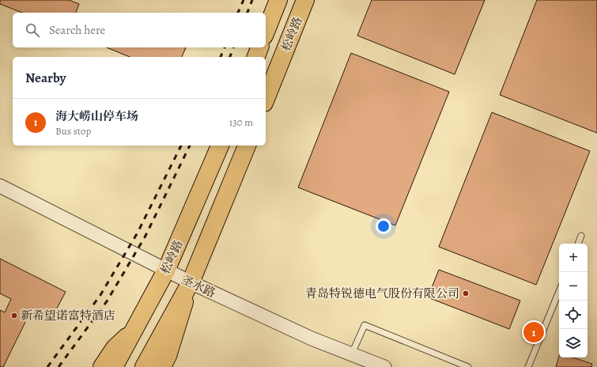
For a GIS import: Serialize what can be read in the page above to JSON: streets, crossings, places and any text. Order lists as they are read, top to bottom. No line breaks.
{"streets":{"main road":["松岭路"],"street":["圣水路"]},"crossings":[["松岭路","圣水路"]],"places":["青岛特锐德电气股份有限公司","新希望诺富特酒店"],"page":{"search":"Search here","heading":"Nearby","list":[{"mark":"1","name":"海大崂山停车场","note":"Bus stop","value":"130 m"}],"map_buttons":["+","−"],"pins":"1"}}
